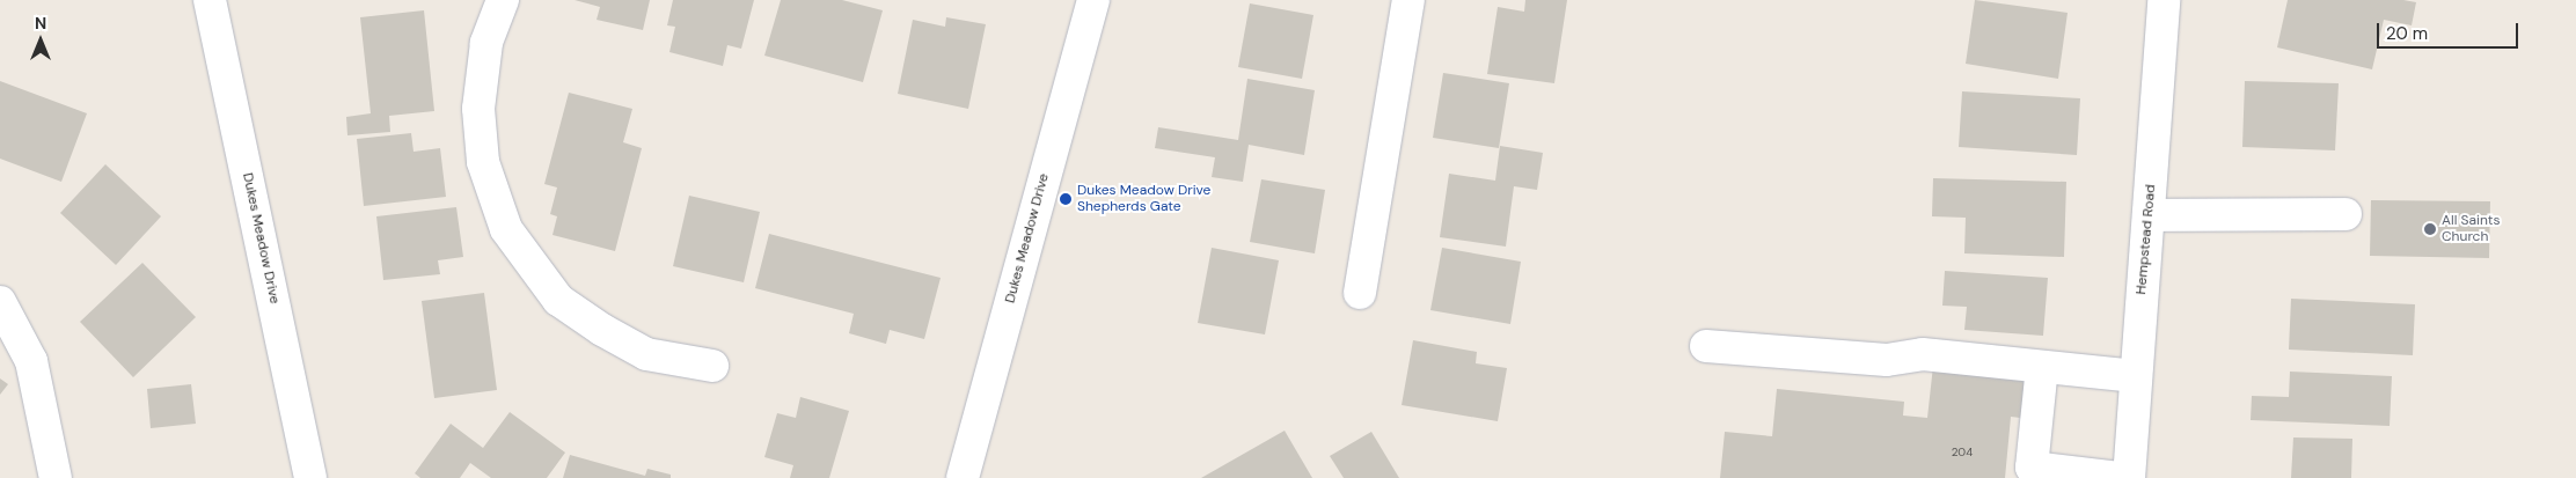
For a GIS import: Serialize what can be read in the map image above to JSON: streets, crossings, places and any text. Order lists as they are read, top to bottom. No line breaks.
{"streets":{"street":["Dukes Meadow Drive","Hempstead Road"]},"places":["Dukes Meadow Drive Shepherds Gate","All Saints Church"],"house_numbers":["204"],"scale_bar":"20 m","north":"top"}
